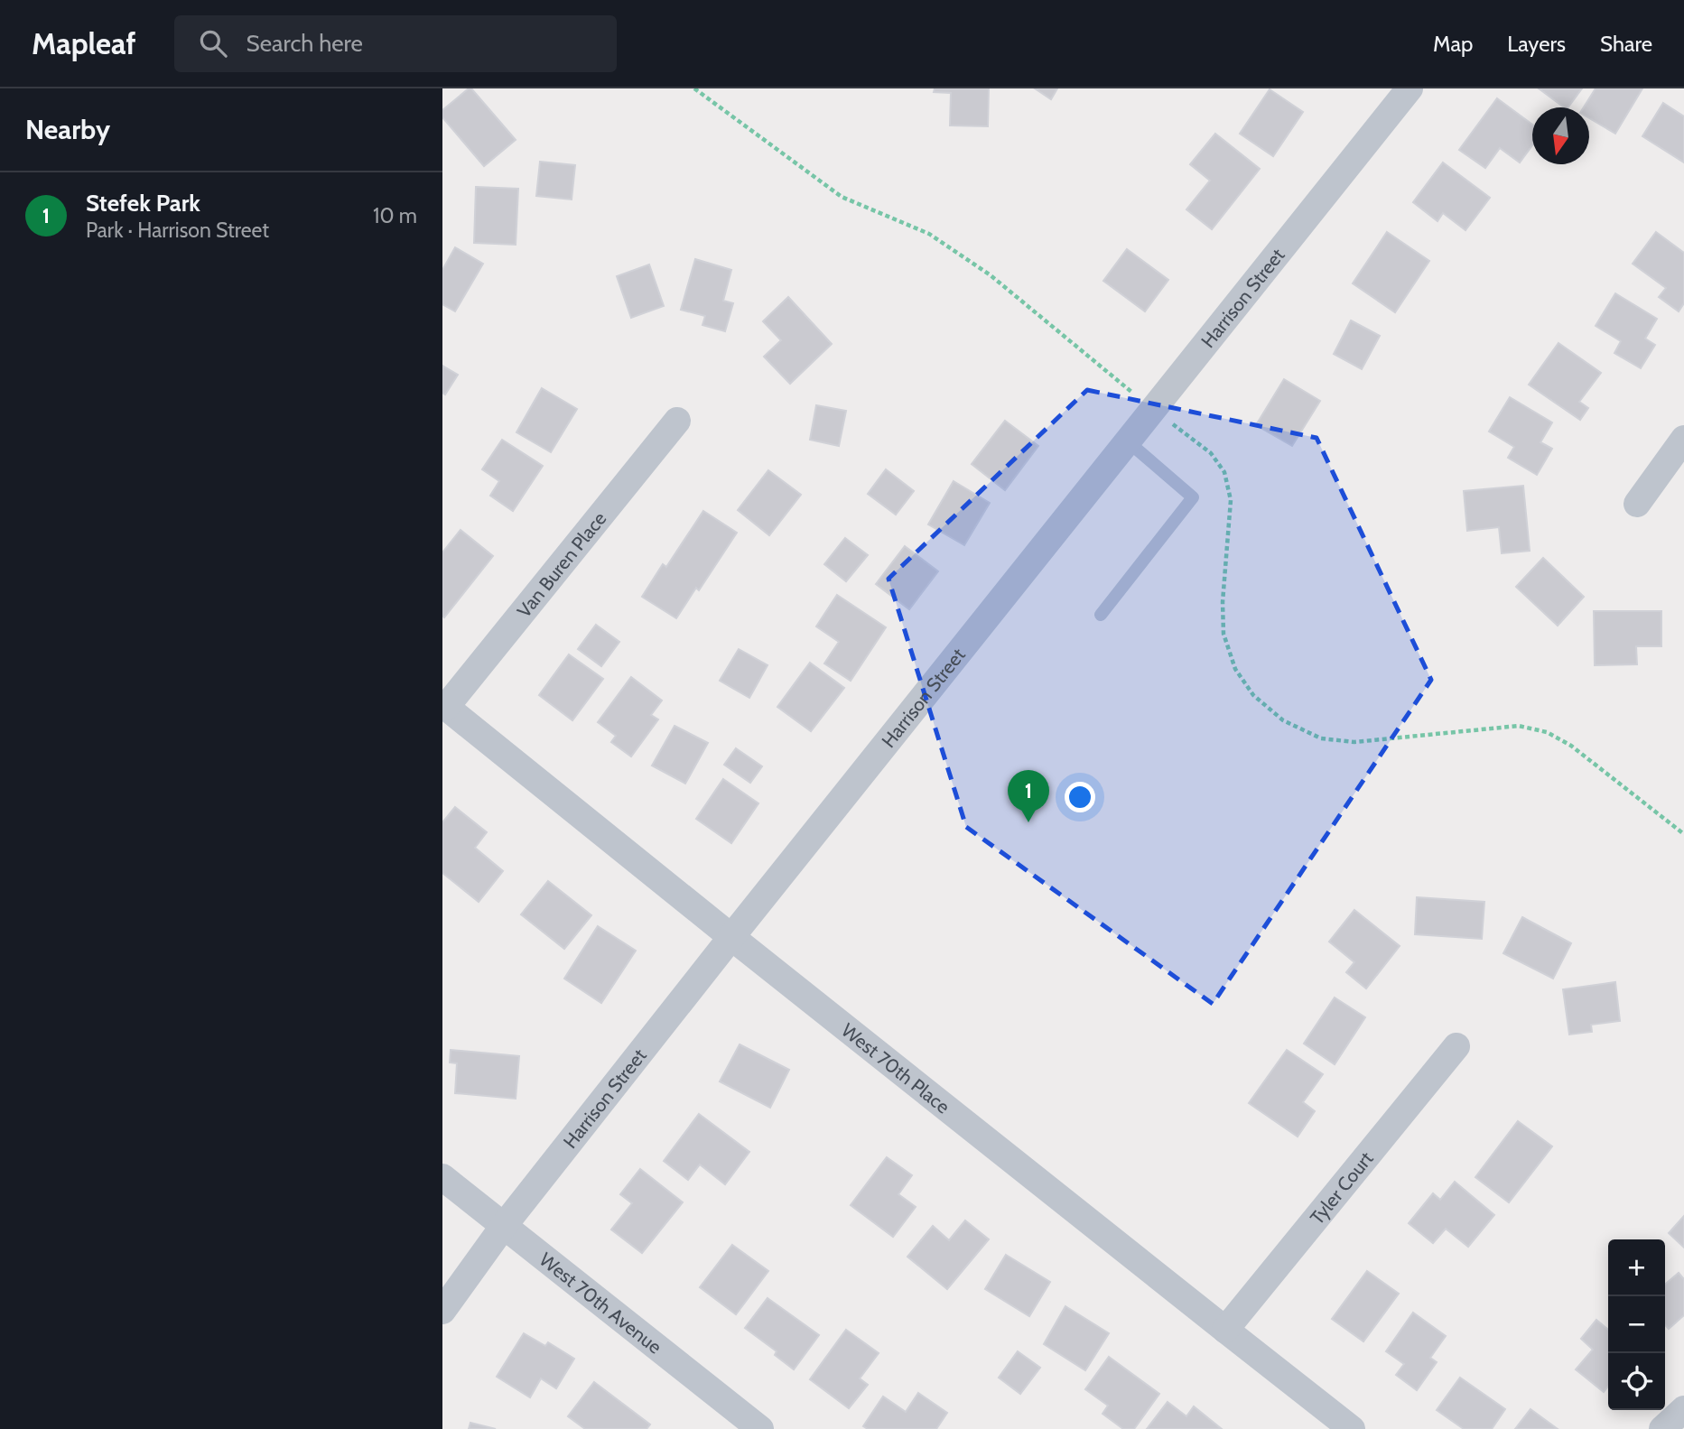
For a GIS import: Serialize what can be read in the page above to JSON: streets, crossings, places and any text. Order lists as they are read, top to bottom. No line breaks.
{"streets":{"street":["Harrison Street","Van Buren Place","West 70th Place","Tyler Court","West 70th Avenue"]},"crossings":[["Harrison Street","West 70th Place"],["Harrison Street","West 70th Avenue"],["Van Buren Place","West 70th Place"],["West 70th Place","Tyler Court"]],"north":"bottom","page":{"header":"Mapleaf","search":"Search here","nav":["Map","Layers","Share"],"heading":"Nearby","list":[{"mark":"1","name":"Stefek Park","note":"Park · Harrison Street","value":"10 m"}],"pins":"1","map_buttons":["+","−"]}}
